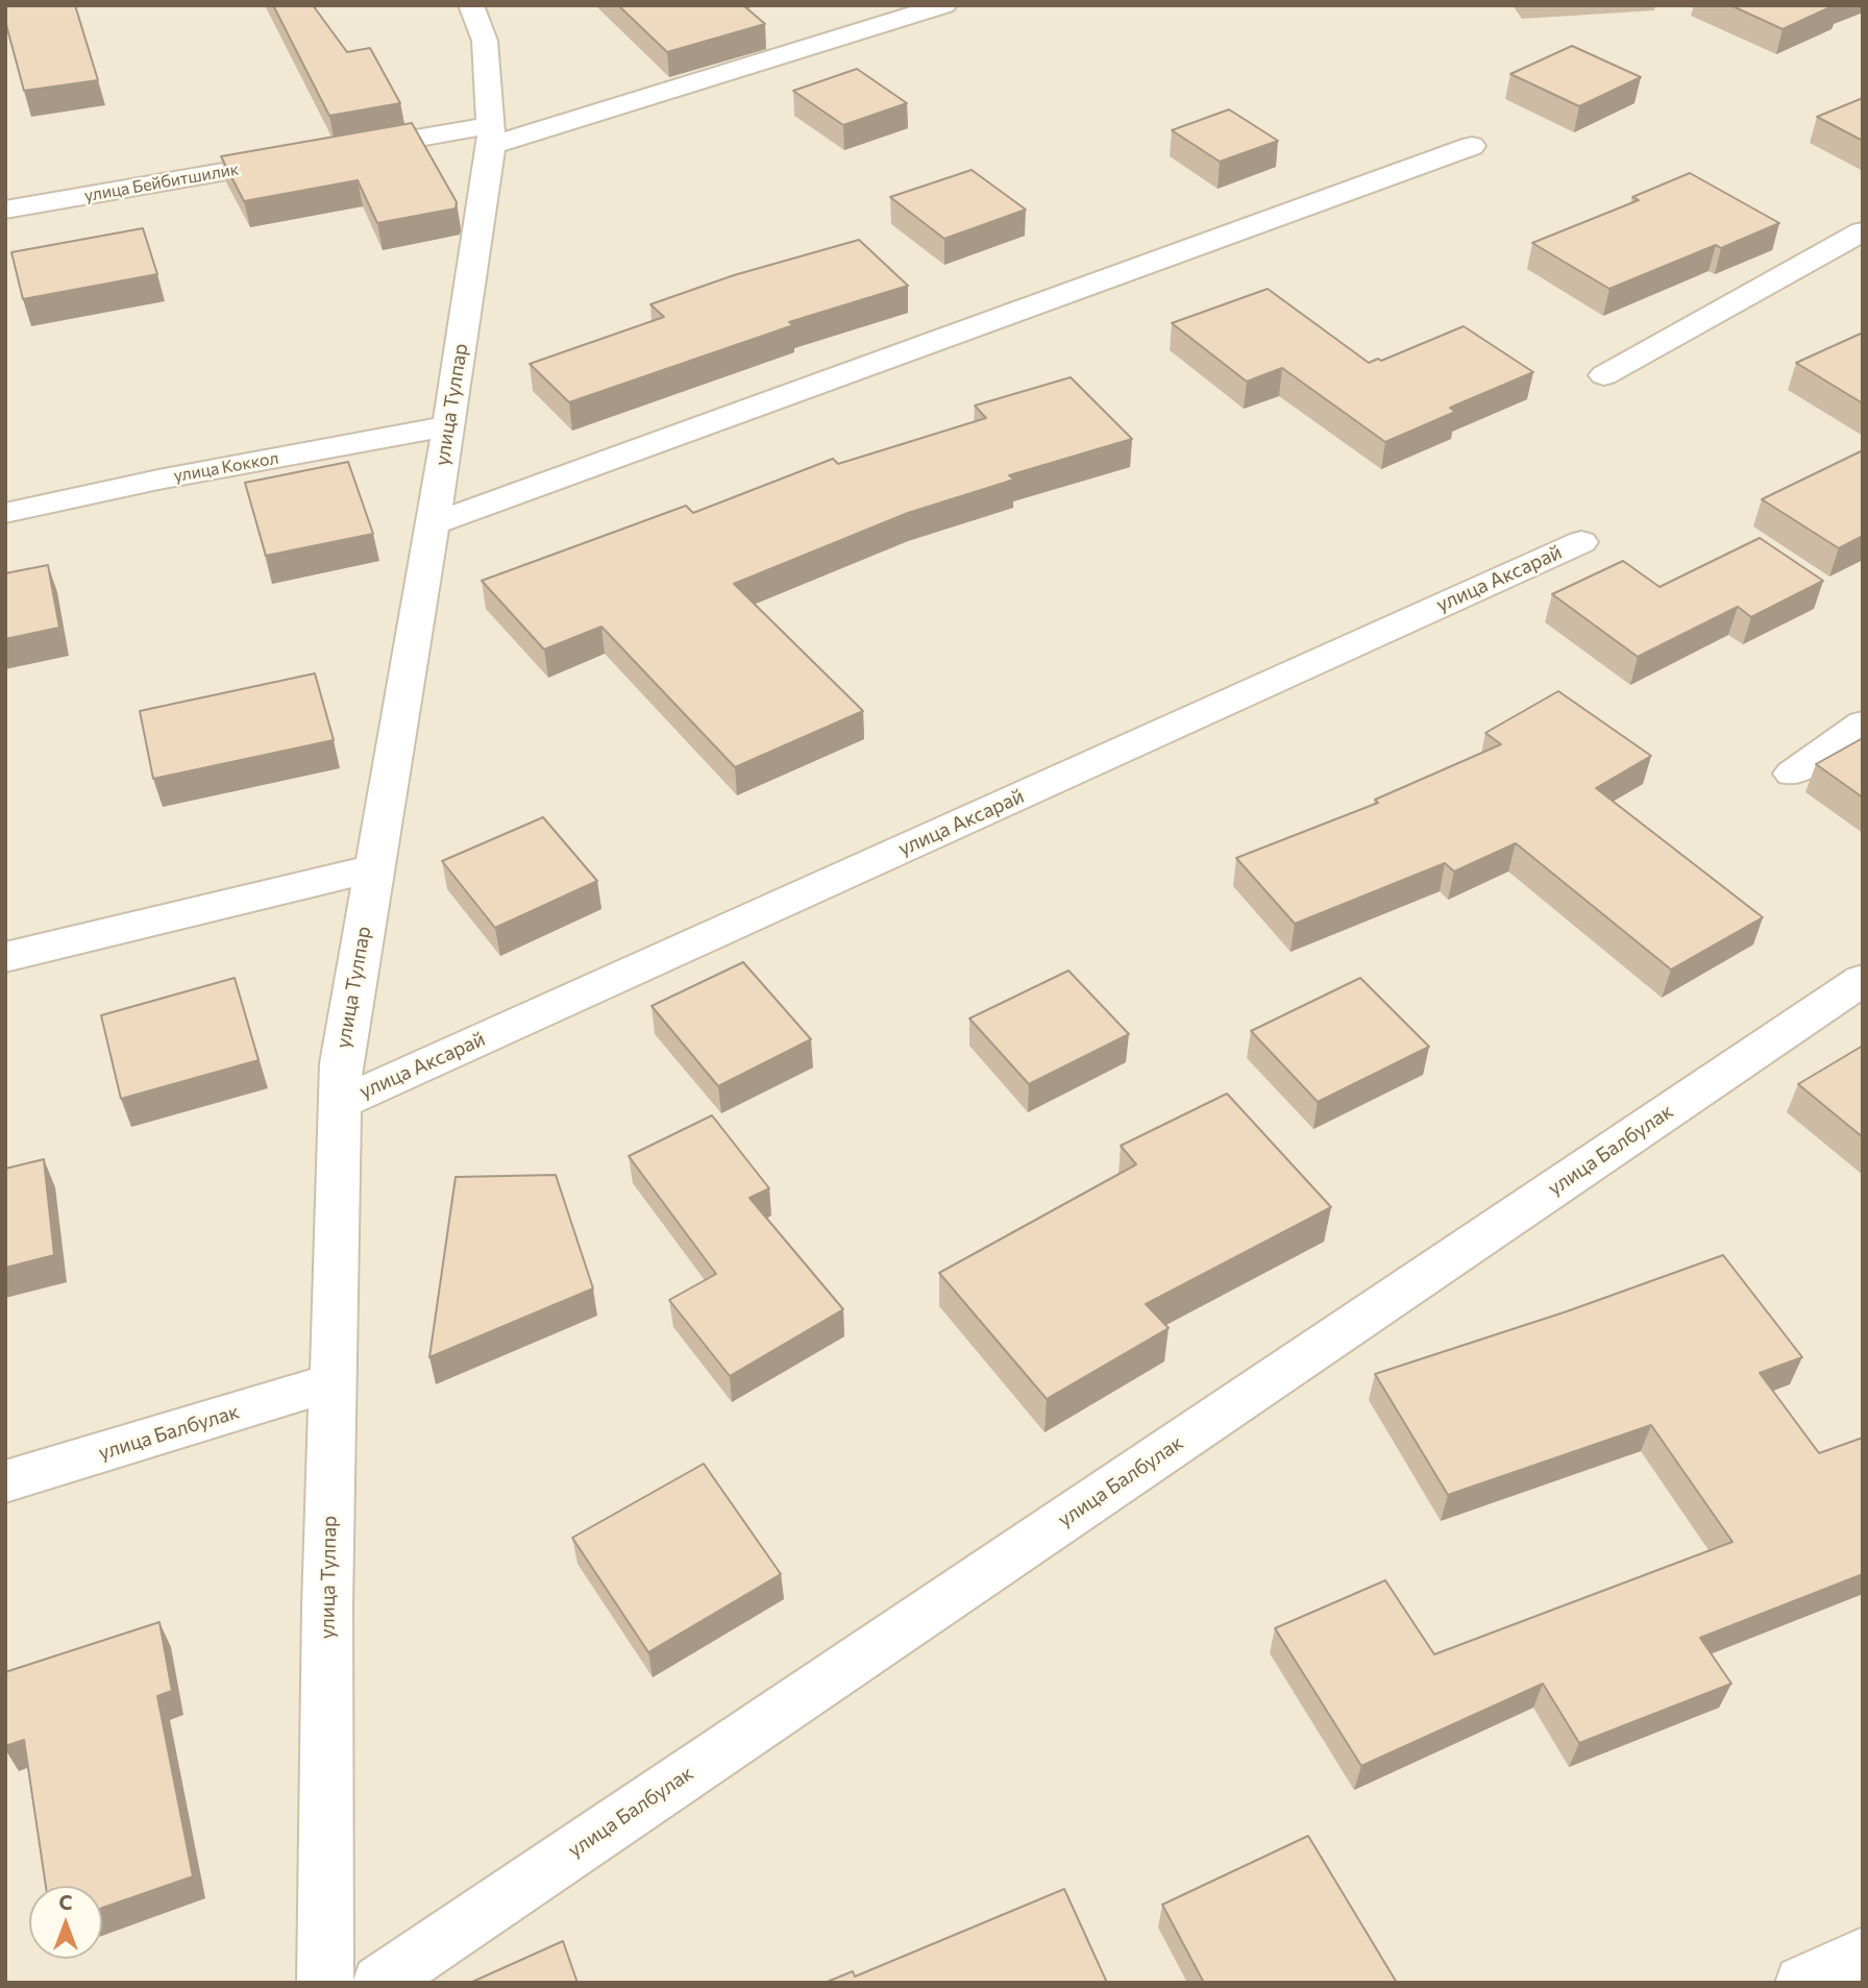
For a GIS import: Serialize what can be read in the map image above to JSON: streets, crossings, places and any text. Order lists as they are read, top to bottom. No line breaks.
{"streets":{"street":["улица Бейбитшилик","улица Тулпар","улица Коккол","улица Аксарай","улица Балбулак"]},"crossings":[["улица Тулпар","улица Коккол"],["улица Тулпар","улица Аксарай"],["улица Тулпар","улица Балбулак"]],"north":"top"}
